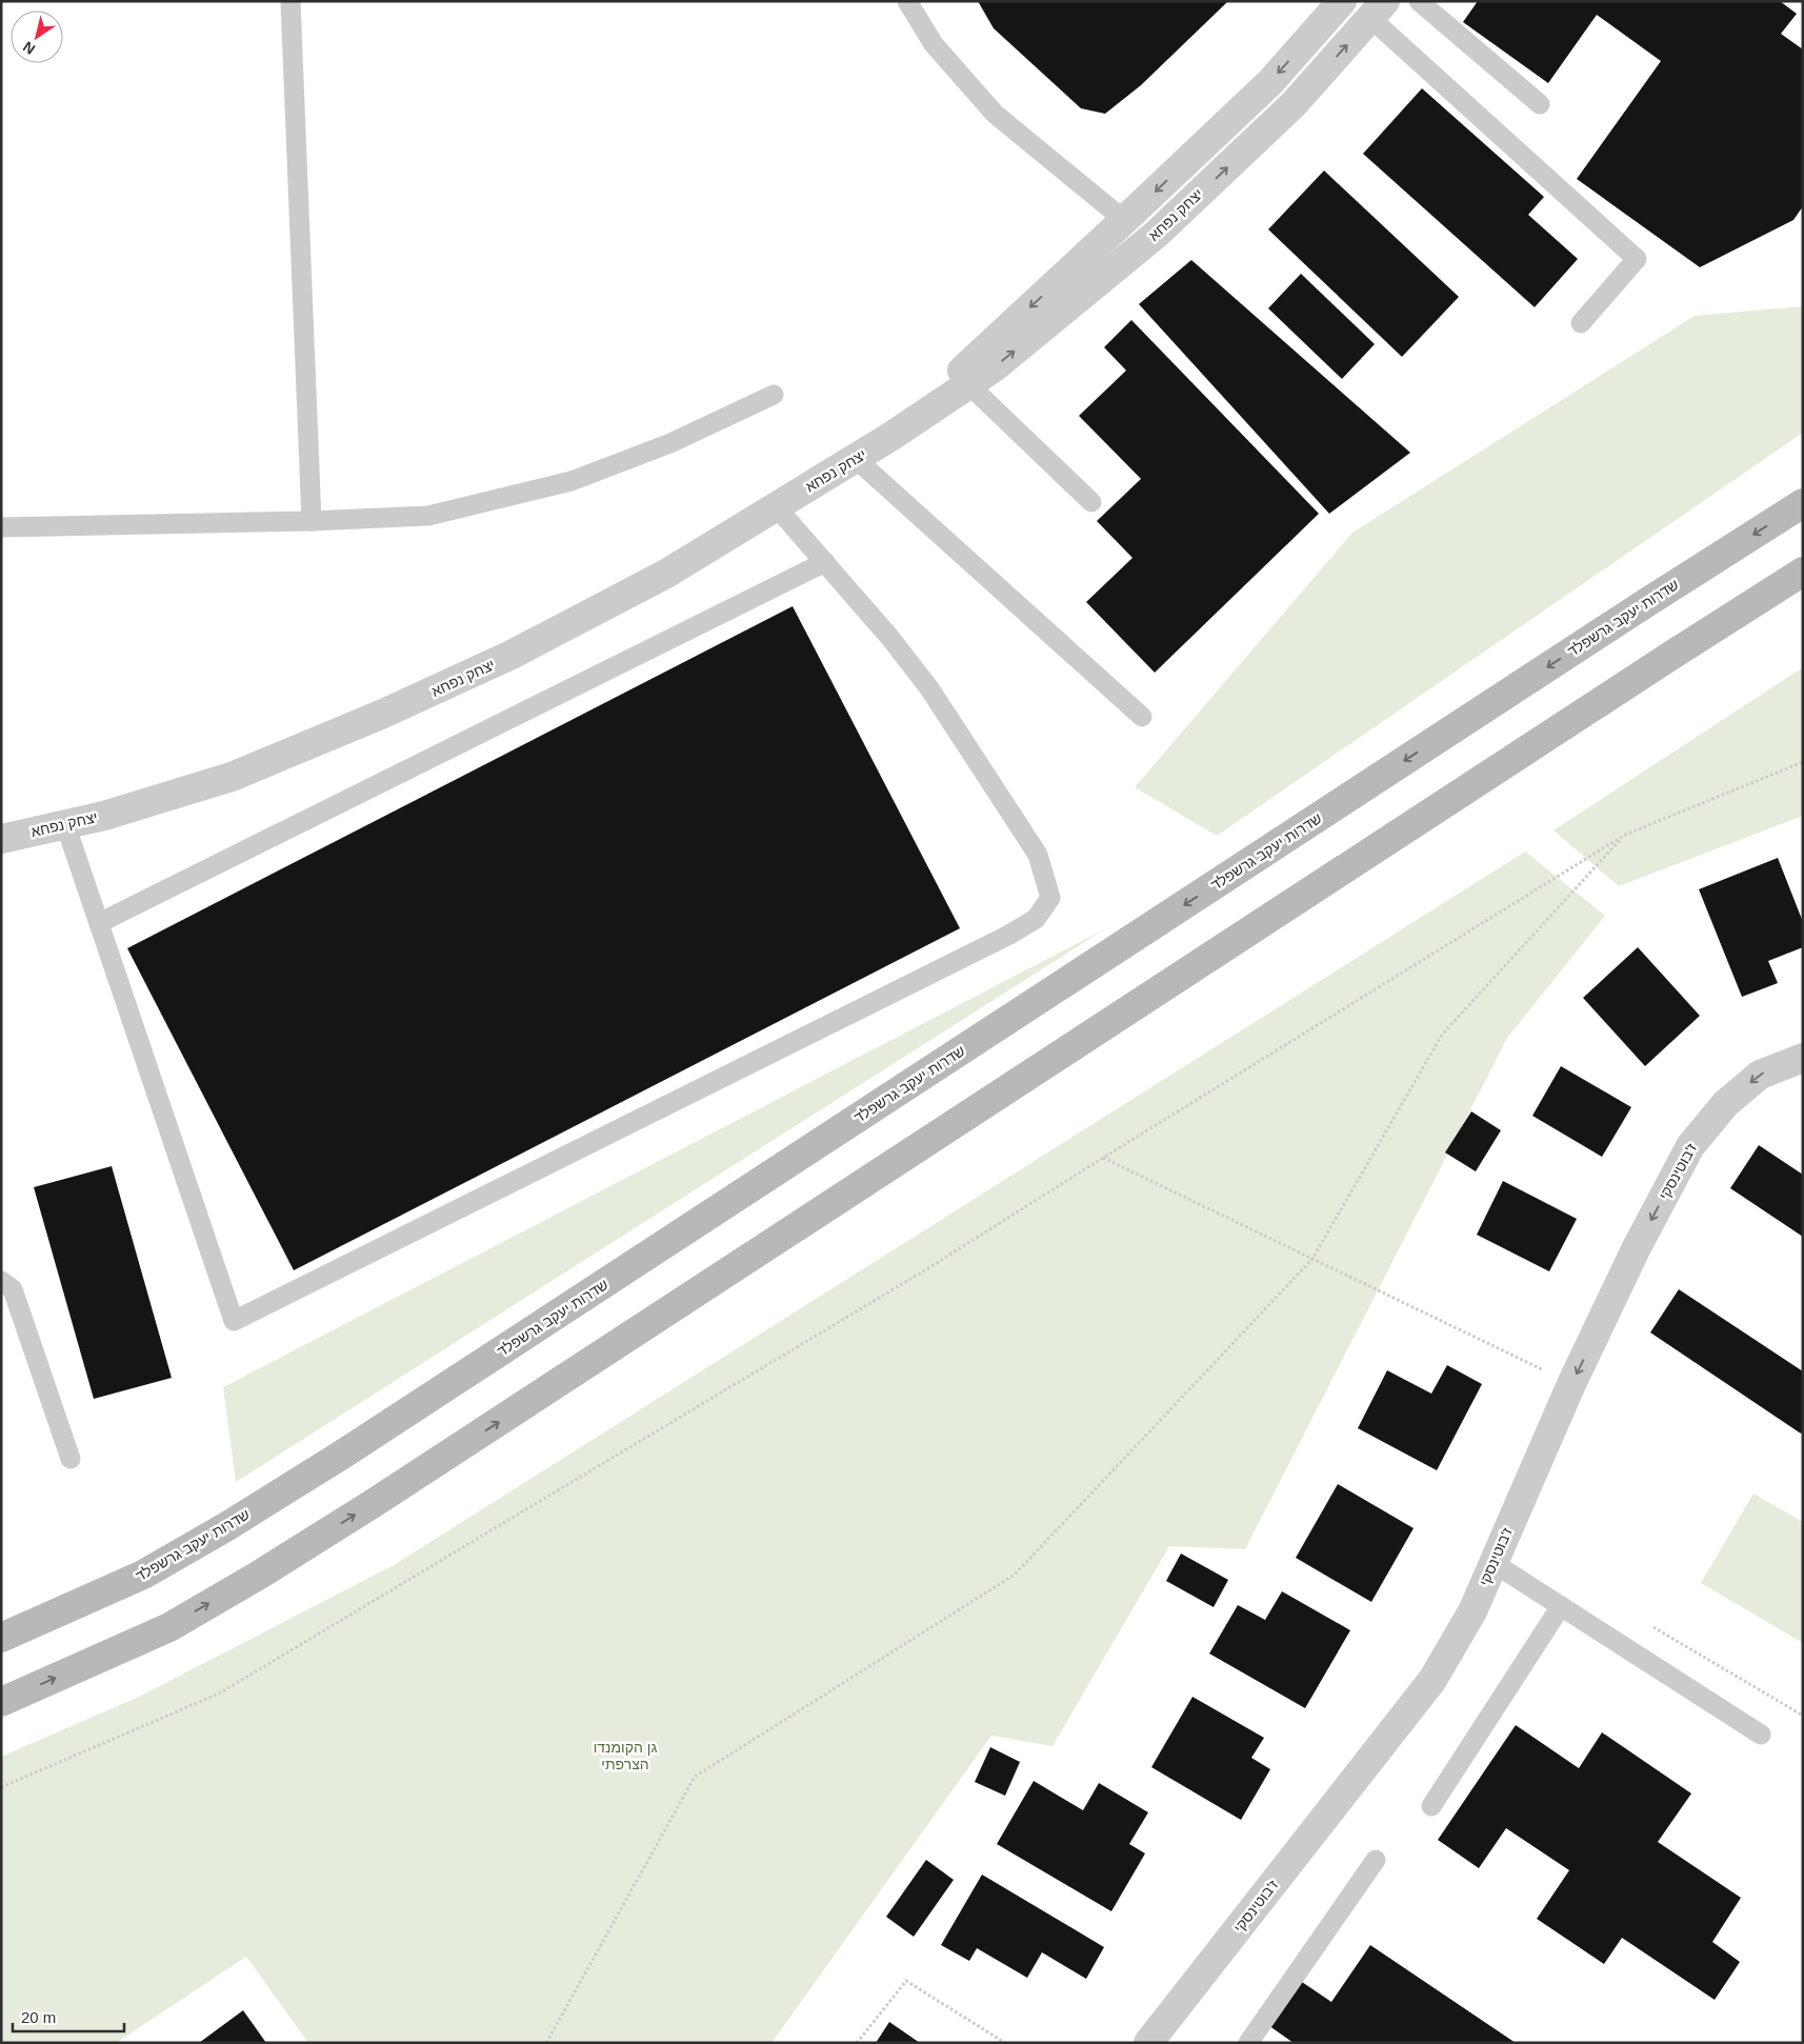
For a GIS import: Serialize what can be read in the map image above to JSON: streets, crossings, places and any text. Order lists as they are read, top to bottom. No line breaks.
{"streets":{"main road":["שדרות יעקב גרשפלד"],"street":["יצחק נפחא","ז'בוטינסקי"]},"parks":["גן הקומנדו הצרפתי"],"scale_bar":"20 m","north":"bottom left"}
